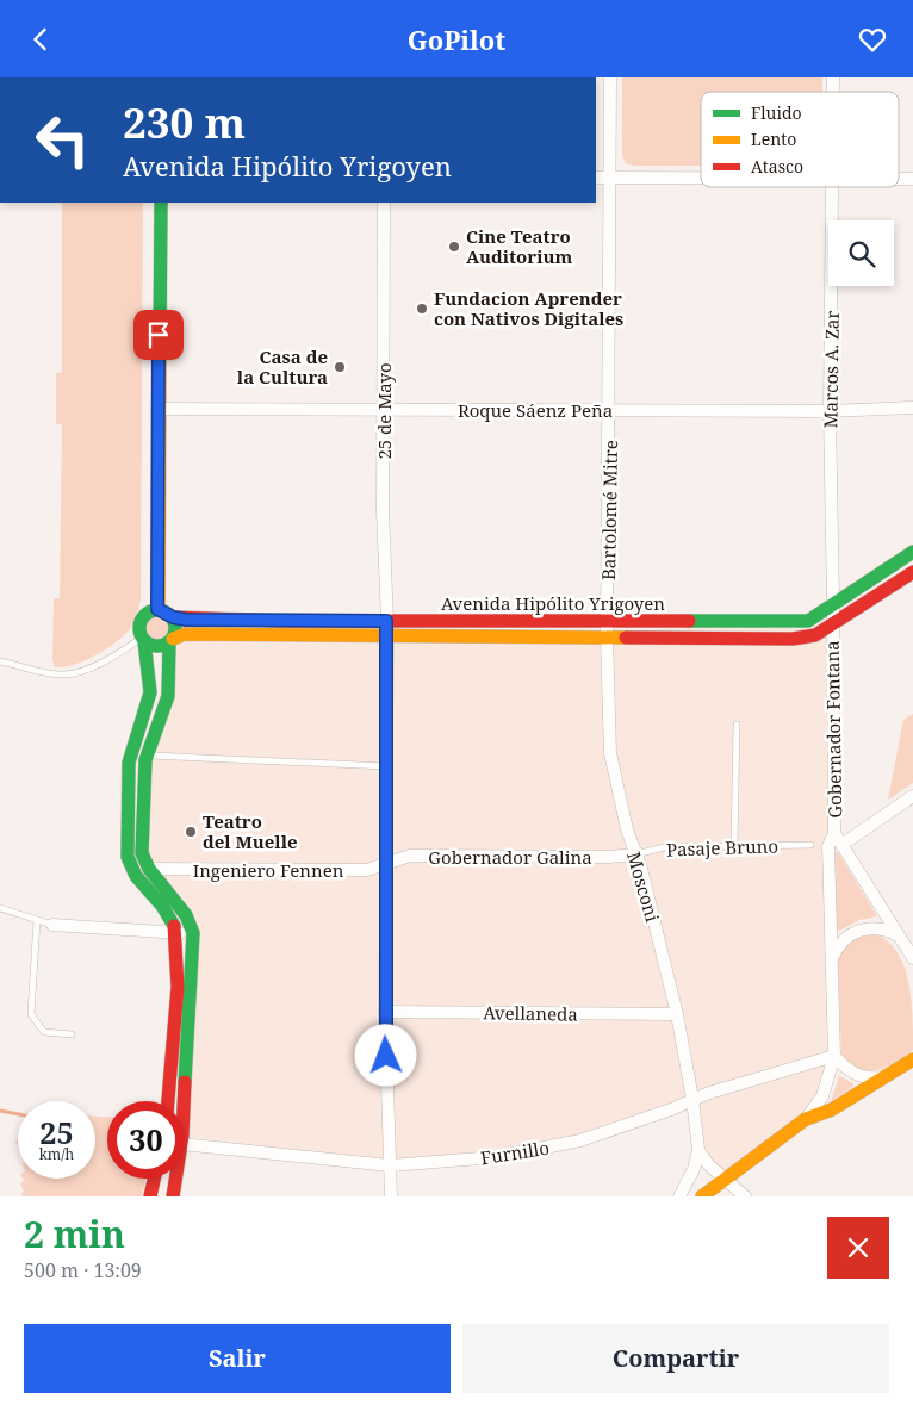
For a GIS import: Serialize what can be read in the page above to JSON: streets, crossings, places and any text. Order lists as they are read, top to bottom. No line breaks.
{"streets":{"main road":["Avenida Hipólito Yrigoyen"],"street":["Marcos A. Zar","Roque Sáenz Peña","25 de Mayo","Bartolomé Mitre","Gobernador Fontana","Gobernador Galina","Ingeniero Fennen","Mosconi","Avellaneda","Furnillo"],"lane":["Pasaje Bruno"]},"crossings":[["Marcos A. Zar","Roque Sáenz Peña"],["Marcos A. Zar","Avenida Hipólito Yrigoyen"],["Marcos A. Zar","Gobernador Fontana"],["Roque Sáenz Peña","25 de Mayo"],["Roque Sáenz Peña","Bartolomé Mitre"],["25 de Mayo","Avenida Hipólito Yrigoyen"],["25 de Mayo","Gobernador Galina"],["25 de Mayo","Ingeniero Fennen"],["25 de Mayo","Avellaneda"],["25 de Mayo","Furnillo"],["Bartolomé Mitre","Avenida Hipólito Yrigoyen"],["Bartolomé Mitre","Mosconi"],["Avenida Hipólito Yrigoyen","Gobernador Fontana"],["Avenida Hipólito Yrigoyen","Mosconi"],["Gobernador Fontana","Furnillo"],["Pasaje Bruno","Gobernador Galina"],["Pasaje Bruno","Mosconi"],["Gobernador Galina","Ingeniero Fennen"],["Gobernador Galina","Mosconi"],["Mosconi","Avellaneda"],["Mosconi","Furnillo"]],"places":["Cine Teatro Auditorium","Fundacion Aprender con Nativos Digitales","Casa de la Cultura","Teatro del Muelle"],"legend":["Fluido","Lento","Atasco"],"page":{"header":"GoPilot","turn":["230 m","Avenida Hipólito Yrigoyen"],"speed":"25 km/h","limit":"30","heading":["2 min","500 m · 13:09"],"buttons":["Salir","Compartir"]}}
